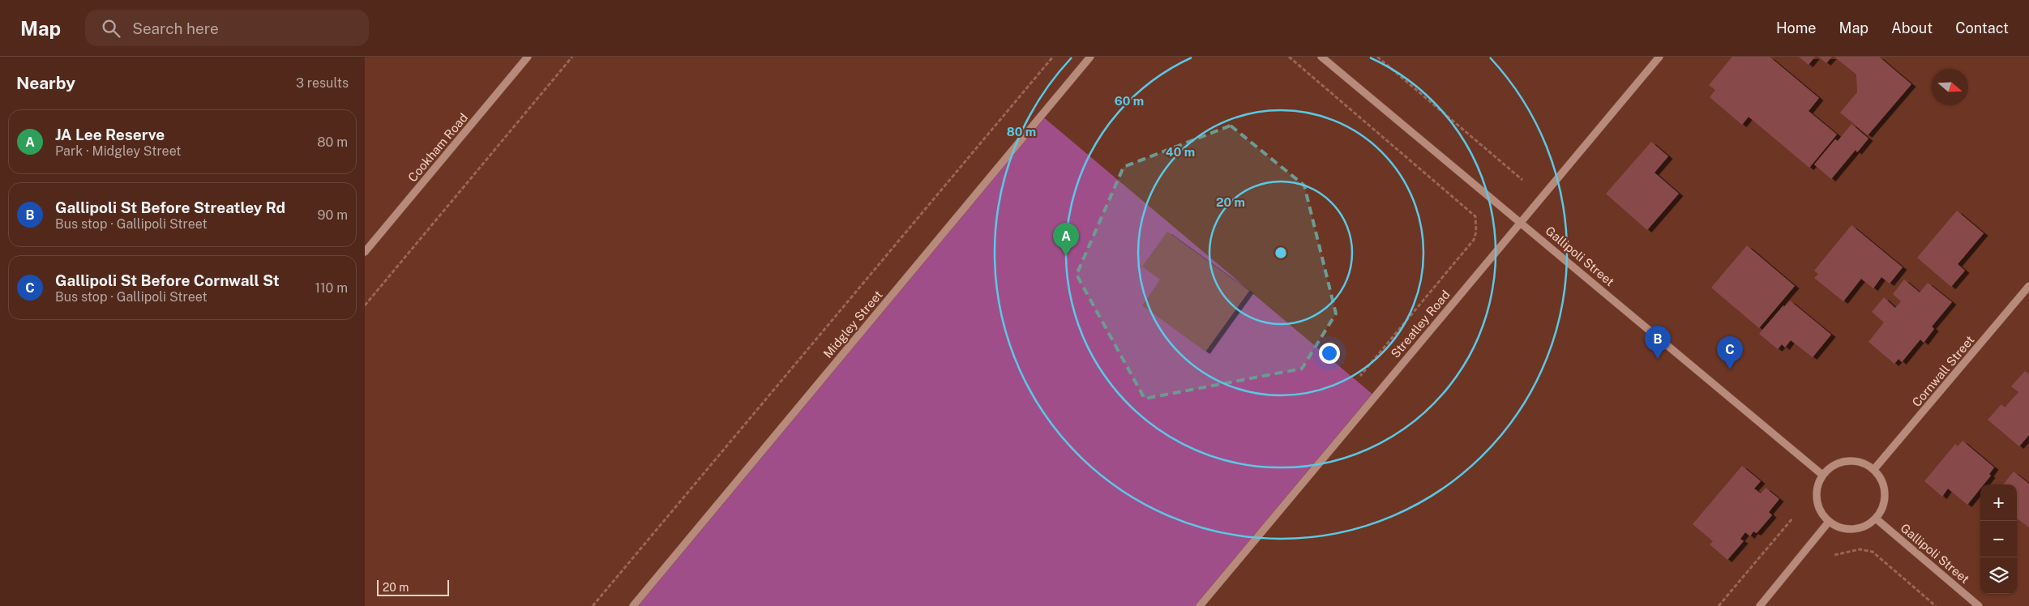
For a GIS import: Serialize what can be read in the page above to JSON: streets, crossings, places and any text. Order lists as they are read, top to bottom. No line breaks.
{"streets":{"street":["Cookham Road","Gallipoli Street","Midgley Street","Streatley Road","Cornwall Street"]},"crossings":[["Gallipoli Street","Streatley Road"],["Gallipoli Street","Cornwall Street"]],"scale_bar":"20 m","north":"right","page":{"header":"Map","search":"Search here","nav":["Home","Map","About","Contact"],"heading":["Nearby","3 results"],"list":[{"mark":"A","name":"JA Lee Reserve","note":"Park · Midgley Street","value":"80 m"},{"mark":"B","name":"Gallipoli St Before Streatley Rd","note":"Bus stop · Gallipoli Street","value":"90 m"},{"mark":"C","name":"Gallipoli St Before Cornwall St","note":"Bus stop · Gallipoli Street","value":"110 m"}],"pins":["A","B","C"],"map_buttons":["+","−"],"scale":"20 m"},"rings":["60 m","80 m","40 m","20 m"]}
